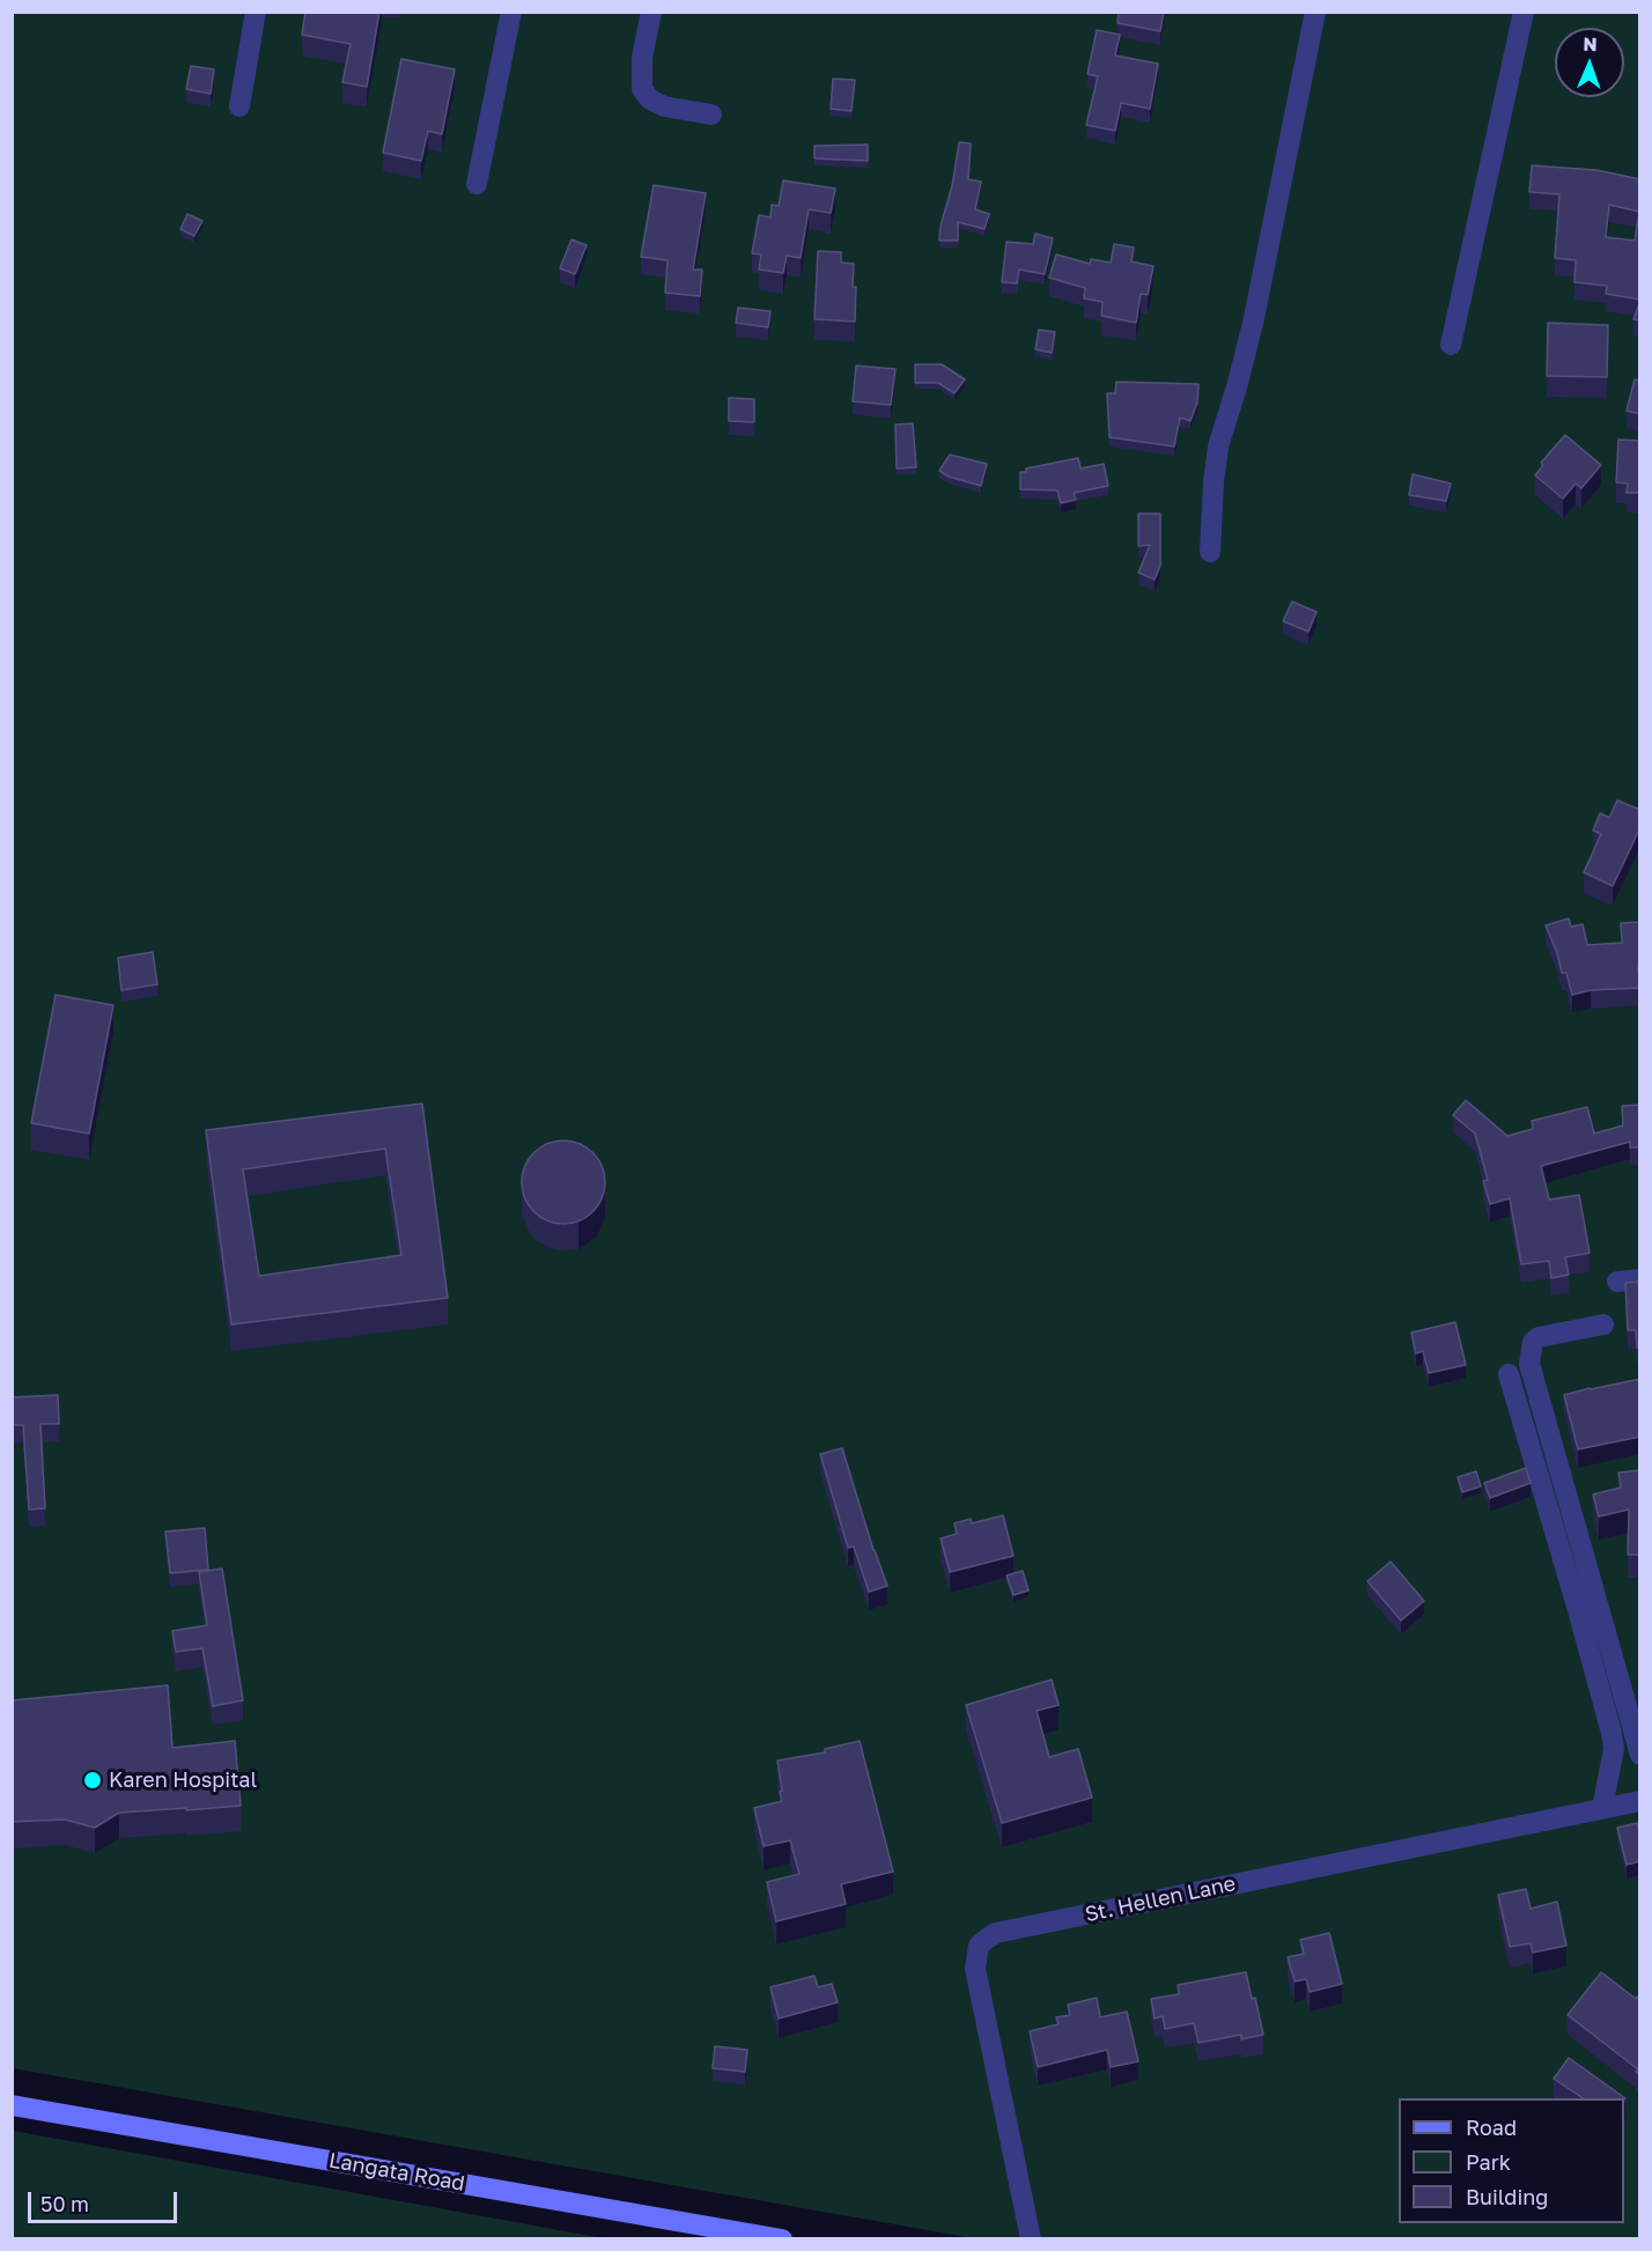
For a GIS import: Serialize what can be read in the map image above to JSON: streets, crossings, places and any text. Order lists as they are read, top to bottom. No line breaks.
{"streets":{"main road":["Langata Road"],"street":["St. Hellen Lane"]},"places":["Karen Hospital"],"legend":["Road","Park","Building"],"scale_bar":"50 m","north":"top"}
